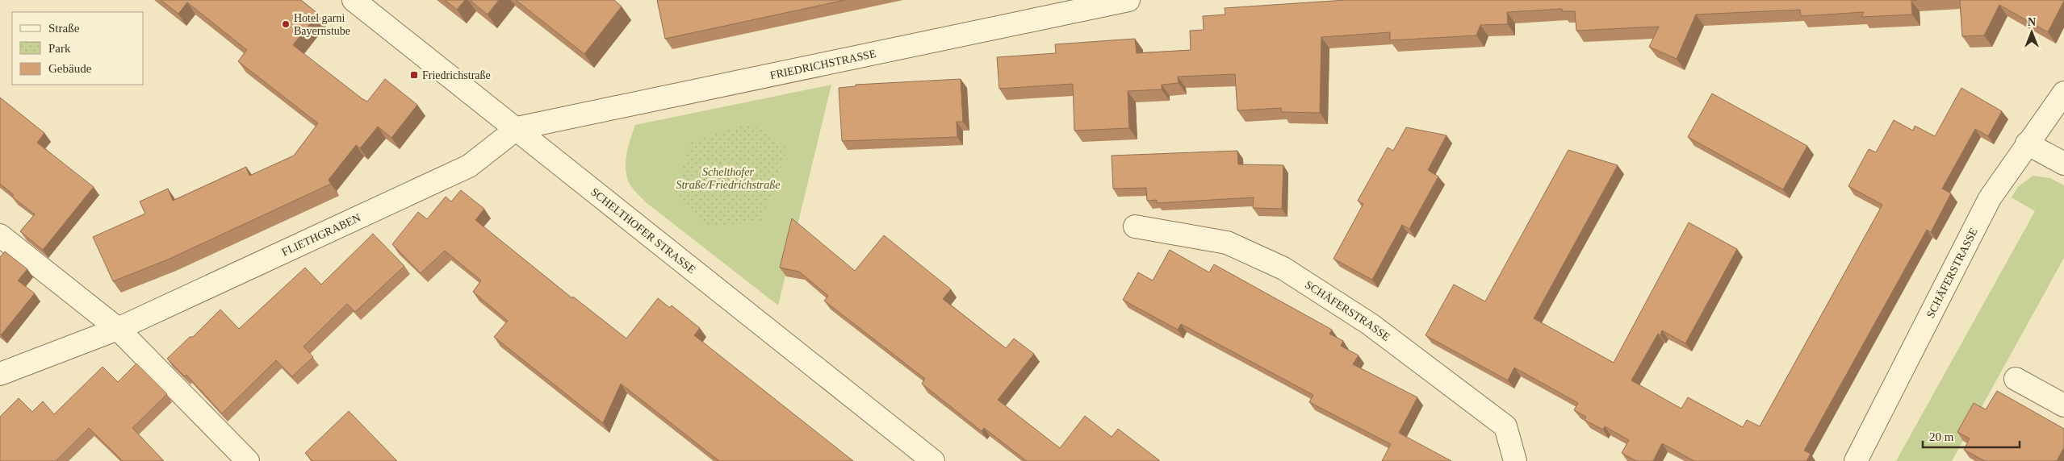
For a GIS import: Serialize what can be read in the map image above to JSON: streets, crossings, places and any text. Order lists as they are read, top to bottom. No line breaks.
{"streets":{"street":["FRIEDRICHSTRASSE","SCHELTHOFER STRASSE","FLIETHGRABEN","SCHÄFERSTRASSE"]},"crossings":[["FRIEDRICHSTRASSE","SCHELTHOFER STRASSE"],["FRIEDRICHSTRASSE","FLIETHGRABEN"],["SCHELTHOFER STRASSE","FLIETHGRABEN"]],"parks":["Schelthofer Straße/Friedrichstraße"],"places":{"other":["Hotel garni Bayernstube"],"transit":["Friedrichstraße"]},"legend":["Straße","Park","Gebäude"],"scale_bar":"20 m","north":"top"}
